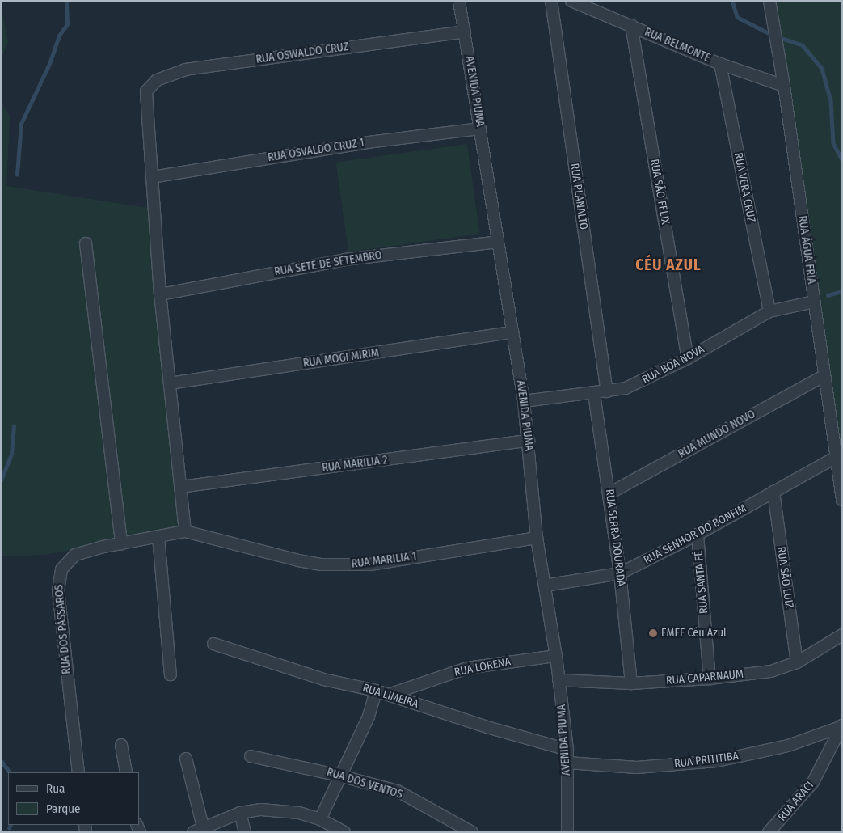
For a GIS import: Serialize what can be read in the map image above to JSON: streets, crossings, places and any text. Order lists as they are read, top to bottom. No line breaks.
{"streets":{"street":["RUA BELMONTE","RUA OSWALDO CRUZ","AVENIDA PIUMA","RUA OSVALDO CRUZ 1","RUA VERA CRUZ","RUA SÃO FELIX","RUA PLANALTO","RUA ÁGUA FRIA","RUA SETE DE SETEMBRO","RUA MOGI MIRIM","RUA BOA NOVA","RUA MUNDO NOVO","RUA MARILIA 2","RUA SENHOR DO BONFIM","RUA SERRA DOURADA","RUA MARILIA 1","RUA SÃO LUIZ","RUA SANTA FÉ","RUA DOS PÁSSAROS","RUA LORENA","RUA CAPARNAUM","RUA LIMEIRA","RUA PRITITIBA","RUA DOS VENTOS","RUA ARACI"]},"crossings":[["RUA BELMONTE","RUA VERA CRUZ"],["RUA BELMONTE","RUA SÃO FELIX"],["RUA BELMONTE","RUA ÁGUA FRIA"],["RUA OSWALDO CRUZ","AVENIDA PIUMA"],["RUA OSWALDO CRUZ","RUA OSVALDO CRUZ 1"],["AVENIDA PIUMA","RUA OSVALDO CRUZ 1"],["AVENIDA PIUMA","RUA SETE DE SETEMBRO"],["AVENIDA PIUMA","RUA MOGI MIRIM"],["AVENIDA PIUMA","RUA BOA NOVA"],["AVENIDA PIUMA","RUA MARILIA 2"],["AVENIDA PIUMA","RUA SENHOR DO BONFIM"],["AVENIDA PIUMA","RUA MARILIA 1"],["AVENIDA PIUMA","RUA LORENA"],["AVENIDA PIUMA","RUA CAPARNAUM"],["AVENIDA PIUMA","RUA LIMEIRA"],["AVENIDA PIUMA","RUA PRITITIBA"],["RUA VERA CRUZ","RUA BOA NOVA"],["RUA SÃO FELIX","RUA BOA NOVA"],["RUA PLANALTO","RUA BOA NOVA"],["RUA ÁGUA FRIA","RUA BOA NOVA"],["RUA ÁGUA FRIA","RUA MUNDO NOVO"],["RUA ÁGUA FRIA","RUA SENHOR DO BONFIM"],["RUA BOA NOVA","RUA SERRA DOURADA"],["RUA MUNDO NOVO","RUA SERRA DOURADA"],["RUA SENHOR DO BONFIM","RUA SERRA DOURADA"],["RUA SENHOR DO BONFIM","RUA SÃO LUIZ"],["RUA SENHOR DO BONFIM","RUA SANTA FÉ"],["RUA SERRA DOURADA","RUA CAPARNAUM"],["RUA MARILIA 1","RUA DOS PÁSSAROS"],["RUA SÃO LUIZ","RUA CAPARNAUM"],["RUA SANTA FÉ","RUA CAPARNAUM"],["RUA LORENA","RUA LIMEIRA"],["RUA PRITITIBA","RUA ARACI"]],"districts":["CÉU AZUL"],"places":["EMEF Céu Azul"],"legend":["Rua","Parque"]}
